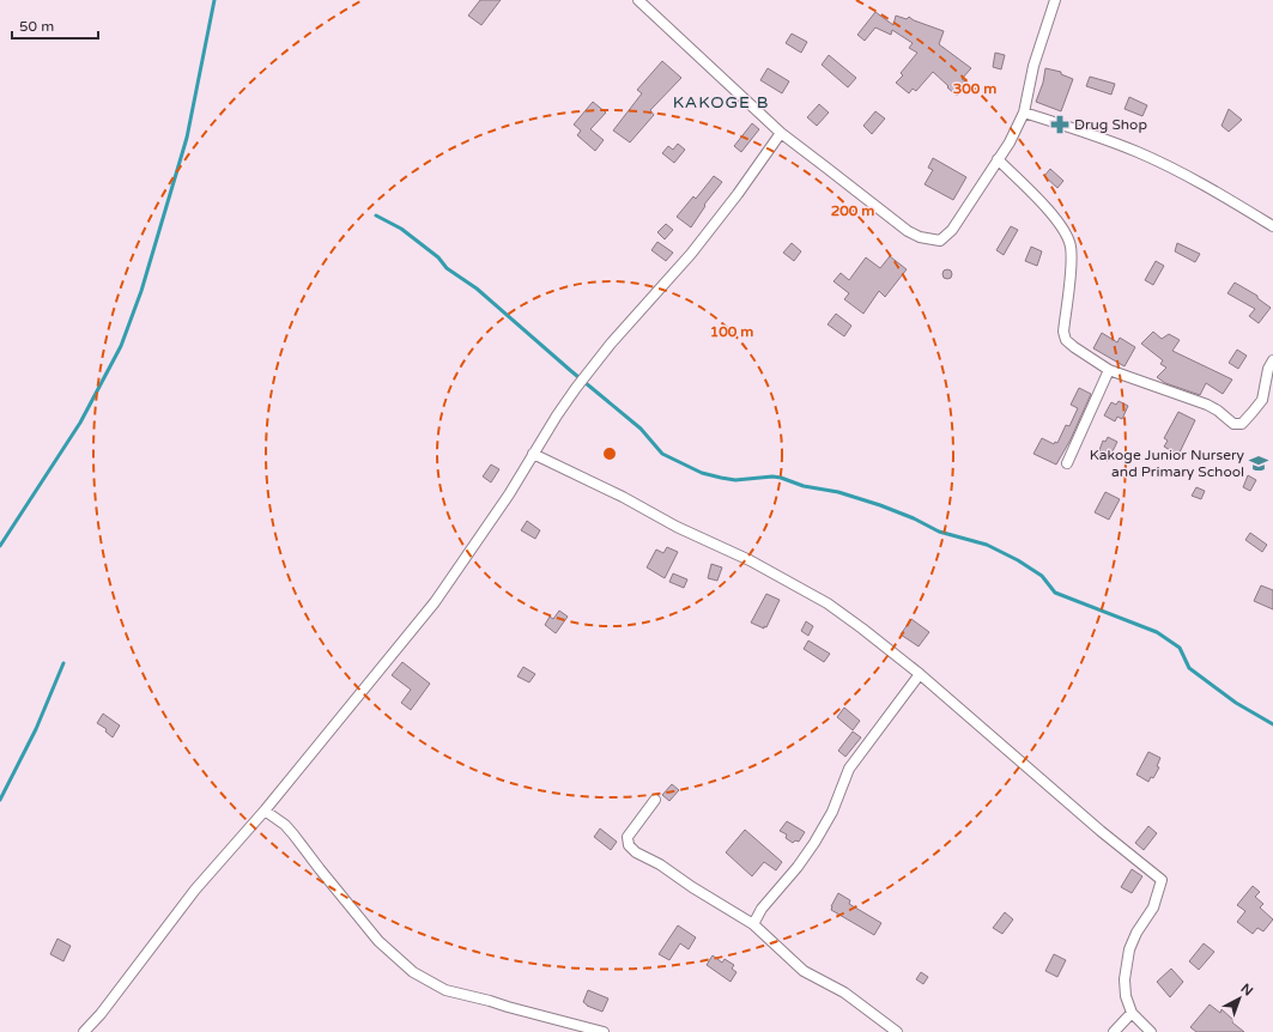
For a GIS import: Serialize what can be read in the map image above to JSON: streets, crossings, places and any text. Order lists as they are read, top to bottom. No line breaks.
{"districts":["KAKOGE B"],"places":{"pharmacy":["Drug Shop"],"school or university":["Kakoge Junior Nursery and Primary School"]},"scale_bar":"50 m","north":"top right","rings":["300 m","200 m","100 m"]}
